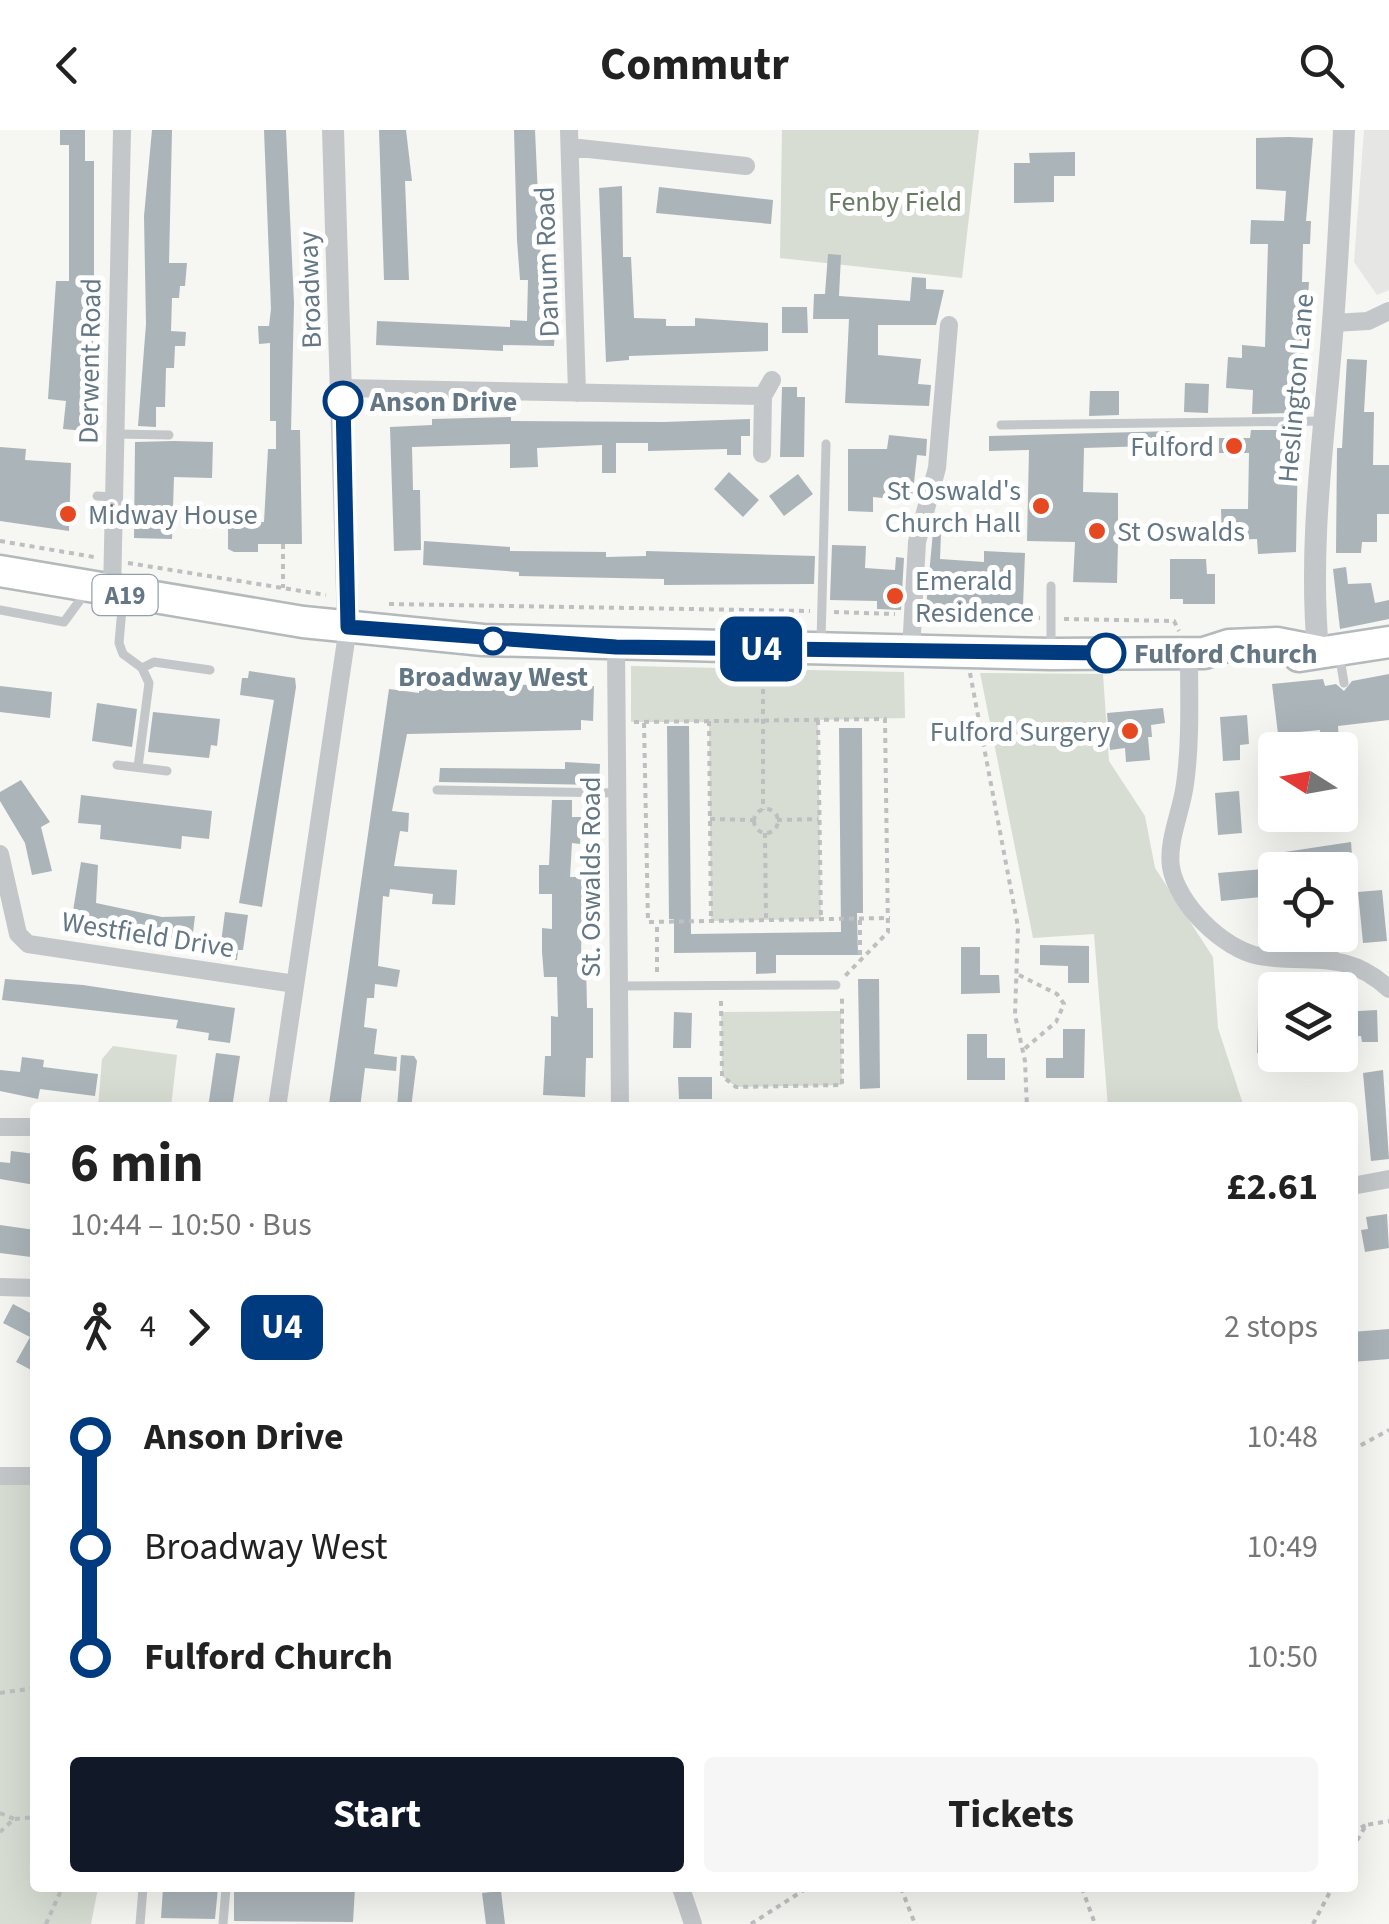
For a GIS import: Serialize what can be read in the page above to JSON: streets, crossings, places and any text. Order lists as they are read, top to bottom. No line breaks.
{"streets":{"main road":["A19"],"street":["Danum Road","Broadway","Derwent Road","Heslington Lane","St. Oswalds Road","Westfield Drive"]},"crossings":[["Broadway","A19"],["Derwent Road","A19"],["Heslington Lane","A19"],["A19","St. Oswalds Road"]],"parks":["Fenby Field"],"places":["Anson Drive","Fulford","St Oswald's Church Hall","Midway House","St Oswalds","Emerald Residence","Broadway West","Fulford Church","Fulford Surgery"],"lines":["bus line U4"],"north":"left","page":{"header":"Commutr","on_map":"U4","heading":["6 min","10:44 – 10:50 · Bus","£2.61"],"legs":["4","U4","2 stops"],"list":[{"name":"Anson Drive","value":"10:48"},{"name":"Broadway West","value":"10:49"},{"name":"Fulford Church","value":"10:50"}],"buttons":["Start","Tickets"]}}
